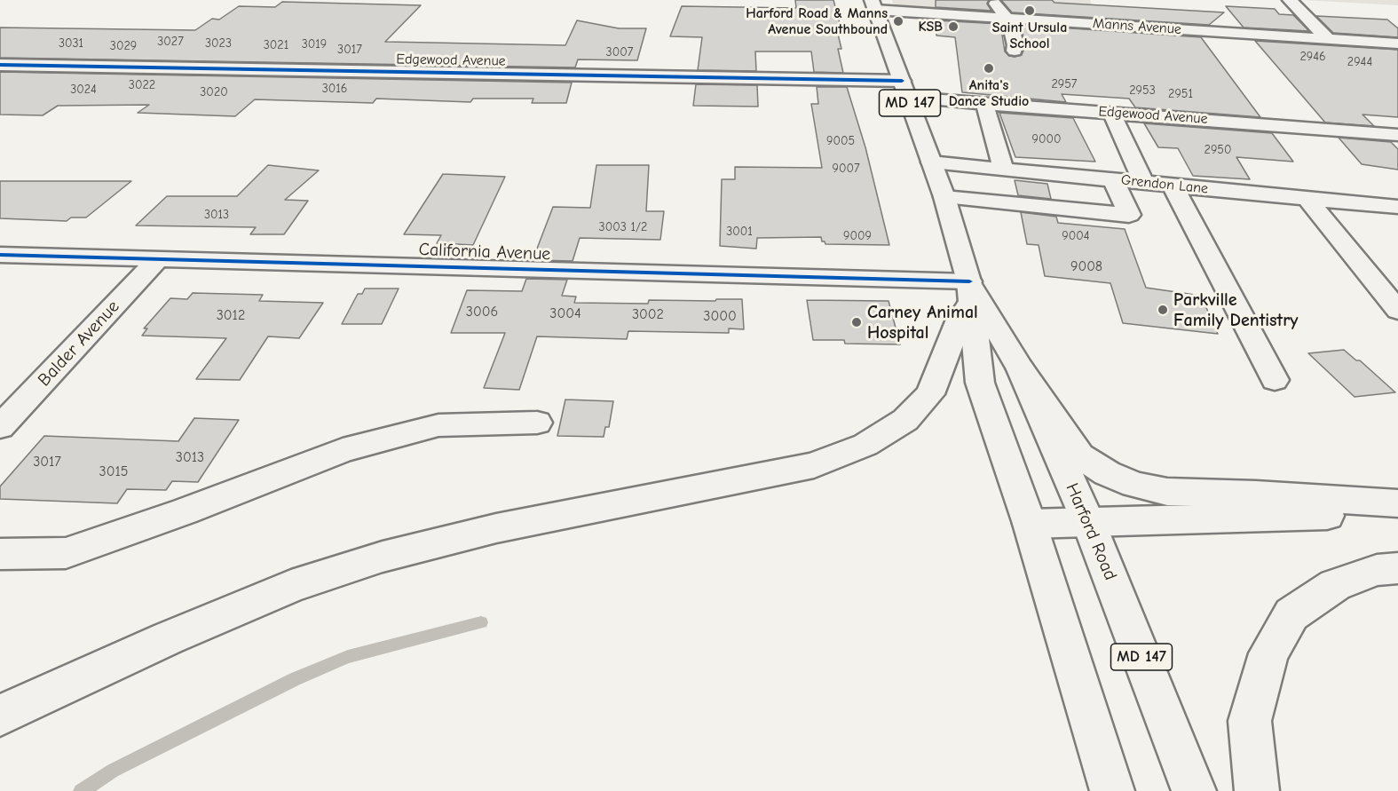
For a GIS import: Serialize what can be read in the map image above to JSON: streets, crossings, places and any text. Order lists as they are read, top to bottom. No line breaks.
{"streets":{"main road":["Manns Avenue","Edgewood Avenue","MD 147","Grendon Lane","California Avenue","Balder Avenue","Harford Road"]},"crossings":[["Manns Avenue","Harford Road"],["Edgewood Avenue","Harford Road"],["Grendon Lane","Harford Road"],["California Avenue","Balder Avenue"],["California Avenue","Harford Road"]],"places":["Saint Ursula School","Harford Road & Manns Avenue Southbound","KSB","Anita's Dance Studio","Parkville Family Dentistry","Carney Animal Hospital"],"house_numbers":["3027","3031","3023","3019","3021","3029","3017","3007","2946","2944","2957","3022","3016","3024","2953","3020","2951","9000","9005","2950","9007","3013","3003 1/2","3001","9009","9004","9008","3006","3004","3002","3012","3000","3013","3017","3015"]}
